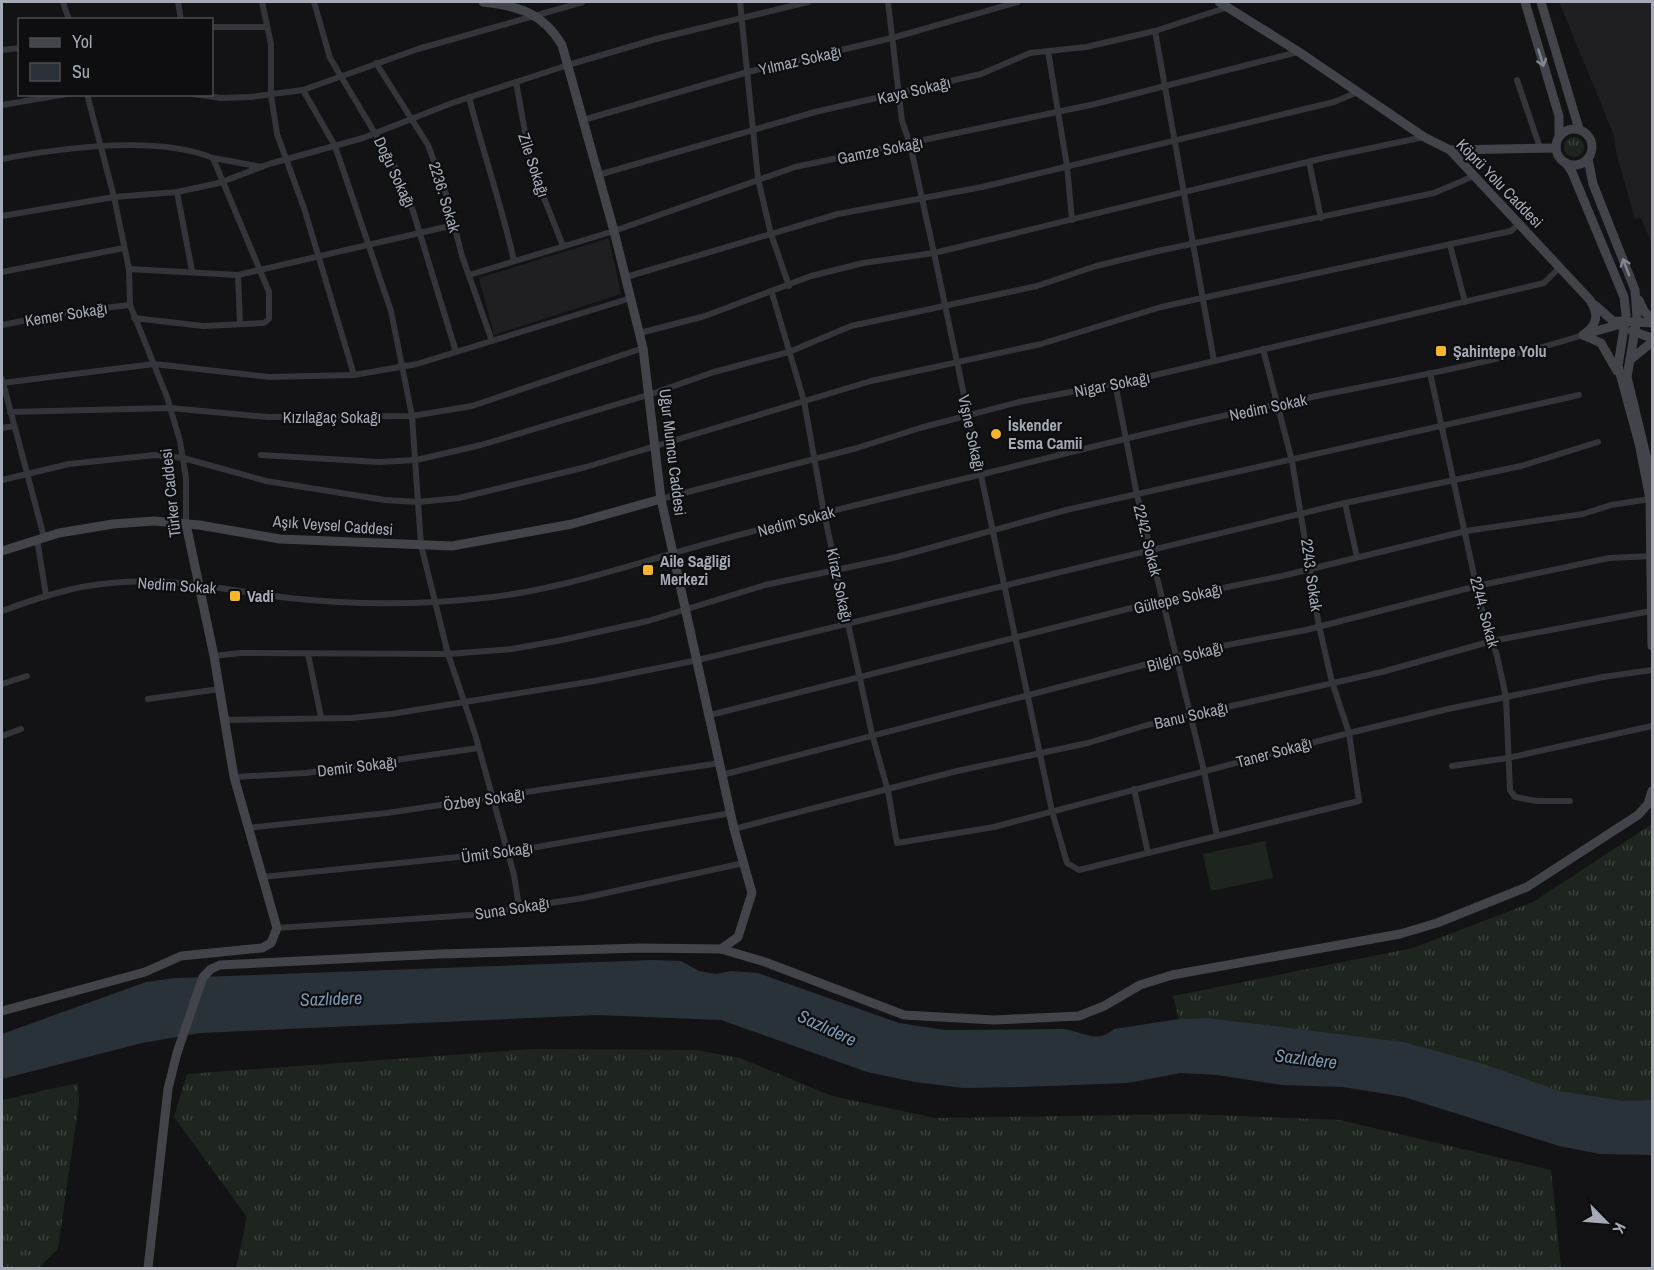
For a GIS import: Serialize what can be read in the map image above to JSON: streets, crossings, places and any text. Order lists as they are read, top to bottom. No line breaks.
{"streets":{"main road":["Köprü Yolu Caddesi","Uğur Mumcu Caddesi","Türker Caddesi","Aşık Veysel Caddesi"],"street":["Yılmaz Sokağı","Kaya Sokağı","Gamze Sokağı","Zile Sokağı","Doğu Sokağı","2236. Sokak","Kemer Sokağı","Nigar Sokağı","Nedim Sokak","Kızılağaç Sokağı","Vişne Sokağı","2242. Sokak","2243. Sokak","Kiraz Sokağı","Gültepe Sokağı","2244. Sokak","Bilgin Sokağı","Banu Sokağı","Taner Sokağı","Demir Sokağı","Özbey Sokağı","Ümit Sokağı","Suna Sokağı"]},"crossings":[["Yılmaz Sokağı","Vişne Sokağı"],["Yılmaz Sokağı","Uğur Mumcu Caddesi"],["Kaya Sokağı","Köprü Yolu Caddesi"],["Kaya Sokağı","Vişne Sokağı"],["Kaya Sokağı","Uğur Mumcu Caddesi"],["Gamze Sokağı","Zile Sokağı"],["Gamze Sokağı","Köprü Yolu Caddesi"],["Gamze Sokağı","2236. Sokak"],["Gamze Sokağı","Vişne Sokağı"],["Gamze Sokağı","Uğur Mumcu Caddesi"],["Köprü Yolu Caddesi","Nigar Sokağı"],["Kemer Sokağı","Türker Caddesi"],["Nigar Sokağı","Vişne Sokağı"],["Nigar Sokağı","Uğur Mumcu Caddesi"],["Nigar Sokağı","Aşık Veysel Caddesi"],["Nigar Sokağı","2242. Sokak"],["Nigar Sokağı","2243. Sokak"],["Nigar Sokağı","Kiraz Sokağı"],["Nedim Sokak","Vişne Sokağı"],["Nedim Sokak","Uğur Mumcu Caddesi"],["Nedim Sokak","Türker Caddesi"],["Nedim Sokak","2242. Sokak"],["Nedim Sokak","2243. Sokak"],["Nedim Sokak","Kiraz Sokağı"],["Nedim Sokak","2244. Sokak"],["Kızılağaç Sokağı","Uğur Mumcu Caddesi"],["Kızılağaç Sokağı","Türker Caddesi"],["Vişne Sokağı","Gültepe Sokağı"],["Vişne Sokağı","Bilgin Sokağı"],["Vişne Sokağı","Banu Sokağı"],["Vişne Sokağı","Taner Sokağı"],["Uğur Mumcu Caddesi","Aşık Veysel Caddesi"],["Uğur Mumcu Caddesi","Gültepe Sokağı"],["Uğur Mumcu Caddesi","Bilgin Sokağı"],["Uğur Mumcu Caddesi","Banu Sokağı"],["Uğur Mumcu Caddesi","Özbey Sokağı"],["Uğur Mumcu Caddesi","Ümit Sokağı"],["Uğur Mumcu Caddesi","Suna Sokağı"],["Türker Caddesi","Aşık Veysel Caddesi"],["Türker Caddesi","Demir Sokağı"],["Türker Caddesi","Özbey Sokağı"],["Türker Caddesi","Ümit Sokağı"],["Türker Caddesi","Suna Sokağı"],["2242. Sokak","2243. Sokak"],["2242. Sokak","Gültepe Sokağı"],["2242. Sokak","Bilgin Sokağı"],["2242. Sokak","Banu Sokağı"],["2242. Sokak","Taner Sokağı"],["2243. Sokak","Gültepe Sokağı"],["2243. Sokak","Bilgin Sokağı"],["2243. Sokak","Banu Sokağı"],["2243. Sokak","Taner Sokağı"],["Kiraz Sokağı","Gültepe Sokağı"],["Kiraz Sokağı","Bilgin Sokağı"],["Kiraz Sokağı","Banu Sokağı"],["Kiraz Sokağı","Taner Sokağı"],["Gültepe Sokağı","2244. Sokak"],["2244. Sokak","Bilgin Sokağı"],["2244. Sokak","Banu Sokağı"],["2244. Sokak","Taner Sokağı"]],"water":["Sazlıdere"],"places":{"transit":["Şahintepe Yolu","Aile Sağliği Merkezi","Vadi"],"other":["İskender Esma Camii"]},"legend":["Yol","Su"],"north":"bottom right"}
